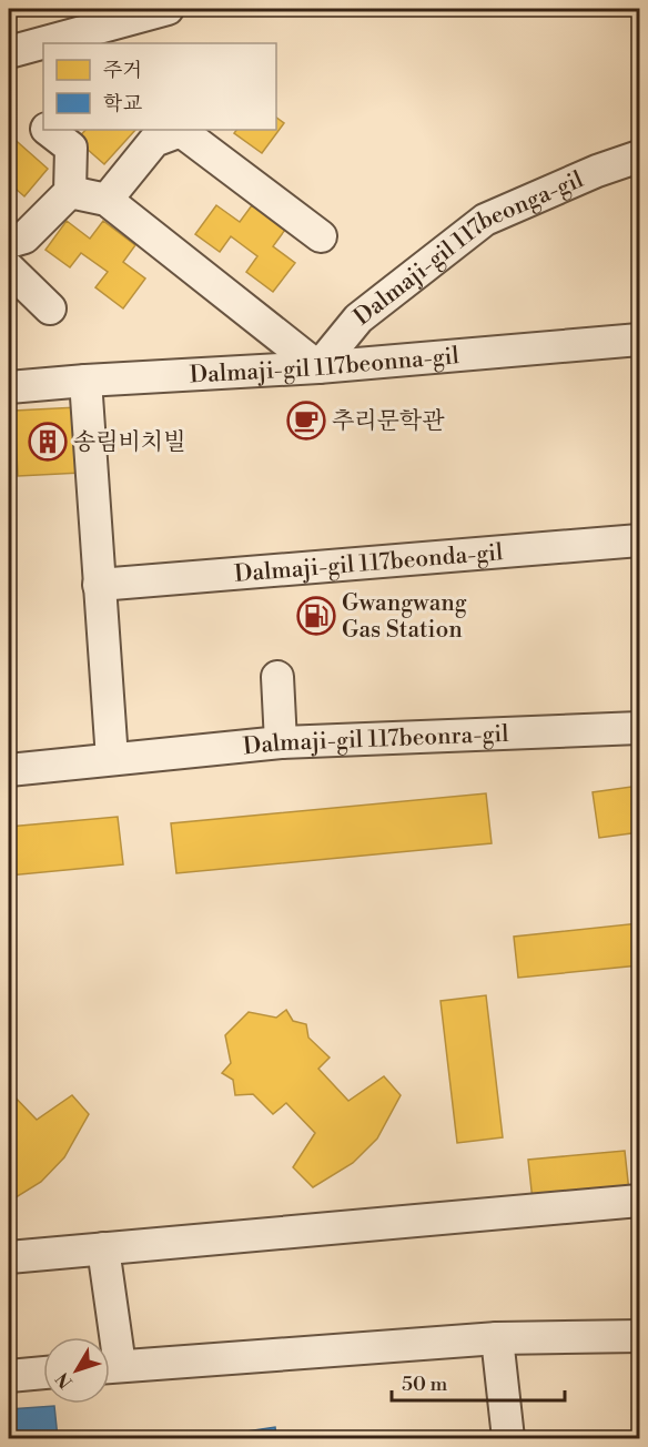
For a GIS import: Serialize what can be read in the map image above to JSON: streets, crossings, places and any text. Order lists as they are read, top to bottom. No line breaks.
{"streets":{"street":["Dalmaji-gil 117beonga-gil","Dalmaji-gil 117beonna-gil","Dalmaji-gil 117beonda-gil","Dalmaji-gil 117beonra-gil"]},"crossings":[["Dalmaji-gil 117beonga-gil","Dalmaji-gil 117beonna-gil"]],"places":{"cafe":["추리문학관"],"building":["송림비치빌"],"fuel station":["Gwangwang Gas Station"]},"legend":["주거","학교"],"scale_bar":"50 m","north":"bottom left"}
